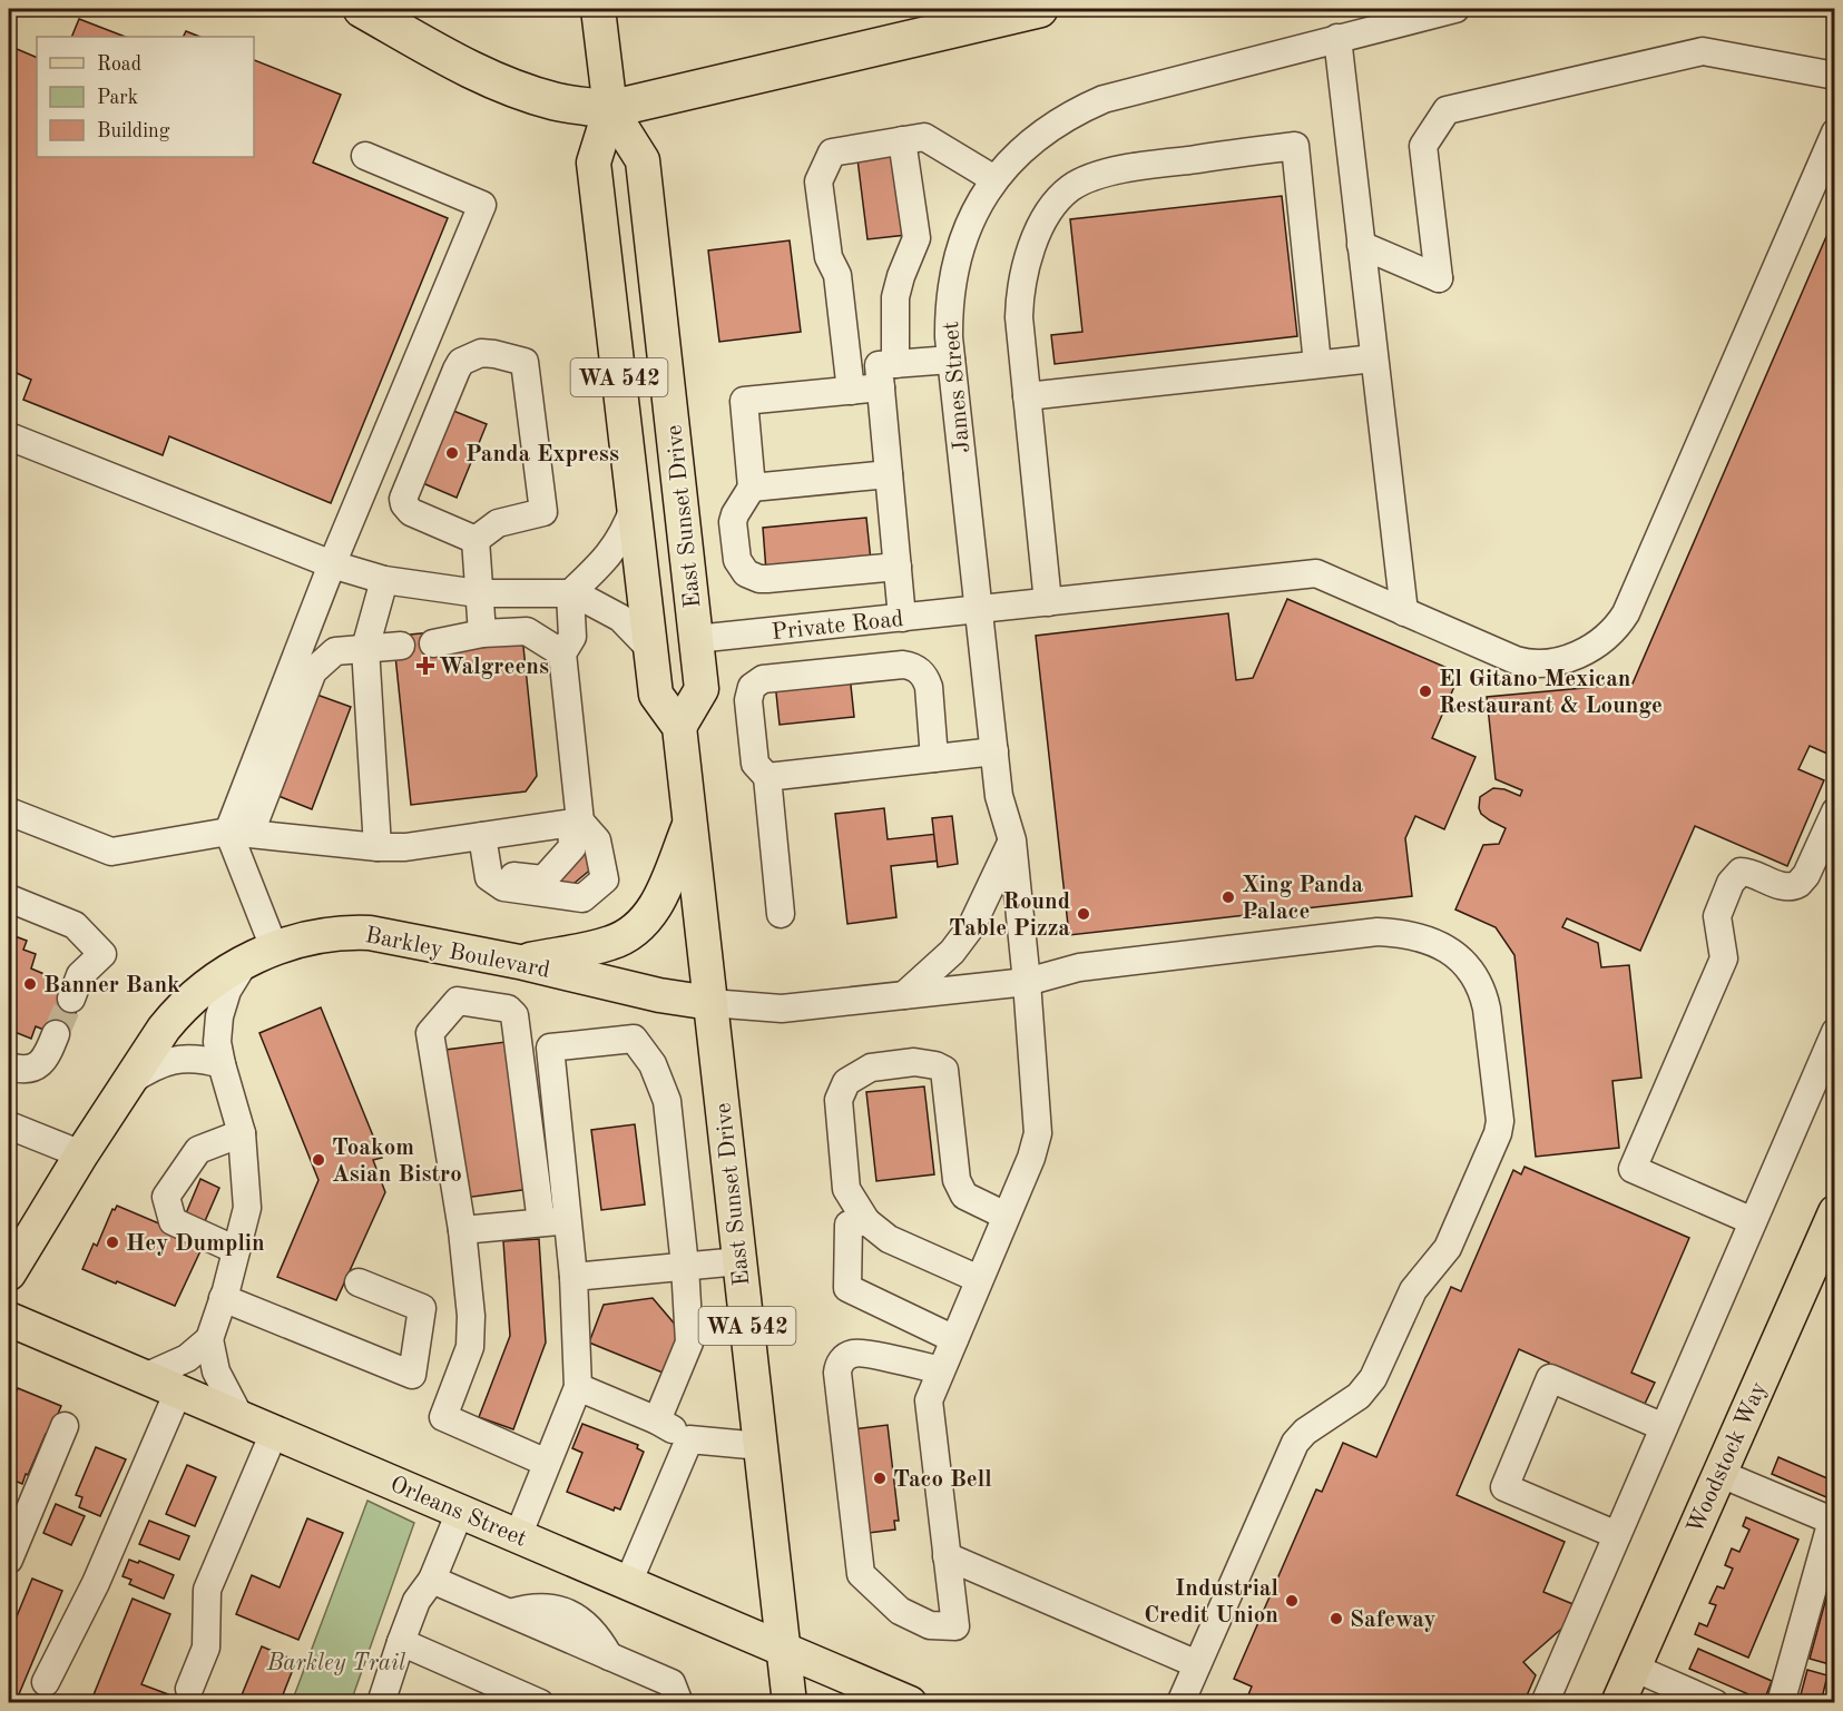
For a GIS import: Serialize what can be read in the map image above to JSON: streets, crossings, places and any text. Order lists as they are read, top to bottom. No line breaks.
{"streets":{"main road":["WA 542","East Sunset Drive","Barkley Boulevard","Woodstock Way","Orleans Street"],"street":["James Street","Private Road"]},"crossings":[["James Street","Private Road"],["James Street","Barkley Boulevard"],["East Sunset Drive","Private Road"],["East Sunset Drive","Barkley Boulevard"],["East Sunset Drive","Orleans Street"]],"parks":["Barkley Trail"],"places":{"other":["Panda Express","El Gitano Mexican Restaurant & Lounge","Xing Panda Palace","Round Table Pizza","Banner Bank","Toakom Asian Bistro","Hey Dumplin","Taco Bell","Industrial Credit Union","Safeway"],"health":["Walgreens"]},"legend":["Road","Park","Building"]}
